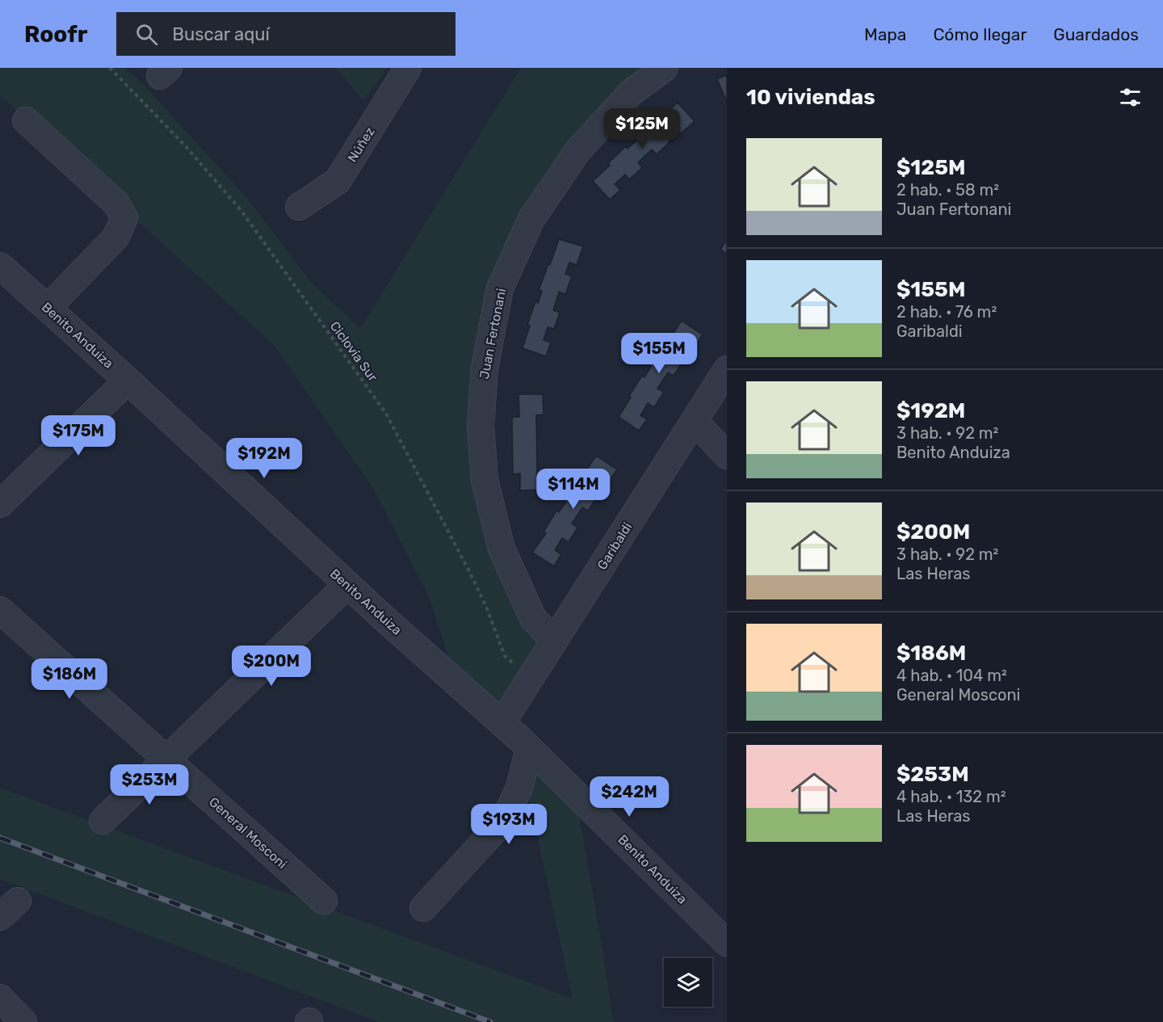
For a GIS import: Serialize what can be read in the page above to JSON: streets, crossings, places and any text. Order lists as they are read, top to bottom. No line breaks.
{"streets":{"street":["Núñez","Juan Fertonani","Benito Anduiza","Garibaldi","General Mosconi"],"path":["Ciclovía Sur"]},"crossings":[["Juan Fertonani","Garibaldi"],["Benito Anduiza","Garibaldi"],["Ciclovía Sur","Garibaldi"]],"page":{"header":"Roofr","search":"Buscar aquí","nav":["Mapa","Cómo llegar","Guardados"],"heading":"10 viviendas","price":["$125M","$155M","$175M","$192M","$114M","$200M","$186M","$253M","$242M","$193M"],"list":[{"name":"$125M","note":"2 hab. · 58 m² · Juan Fertonani"},{"name":"$155M","note":"2 hab. · 76 m² · Garibaldi"},{"name":"$192M","note":"3 hab. · 92 m² · Benito Anduiza"},{"name":"$200M","note":"3 hab. · 92 m² · Las Heras"},{"name":"$186M","note":"4 hab. · 104 m² · General Mosconi"},{"name":"$253M","note":"4 hab. · 132 m² · Las Heras"}]}}
